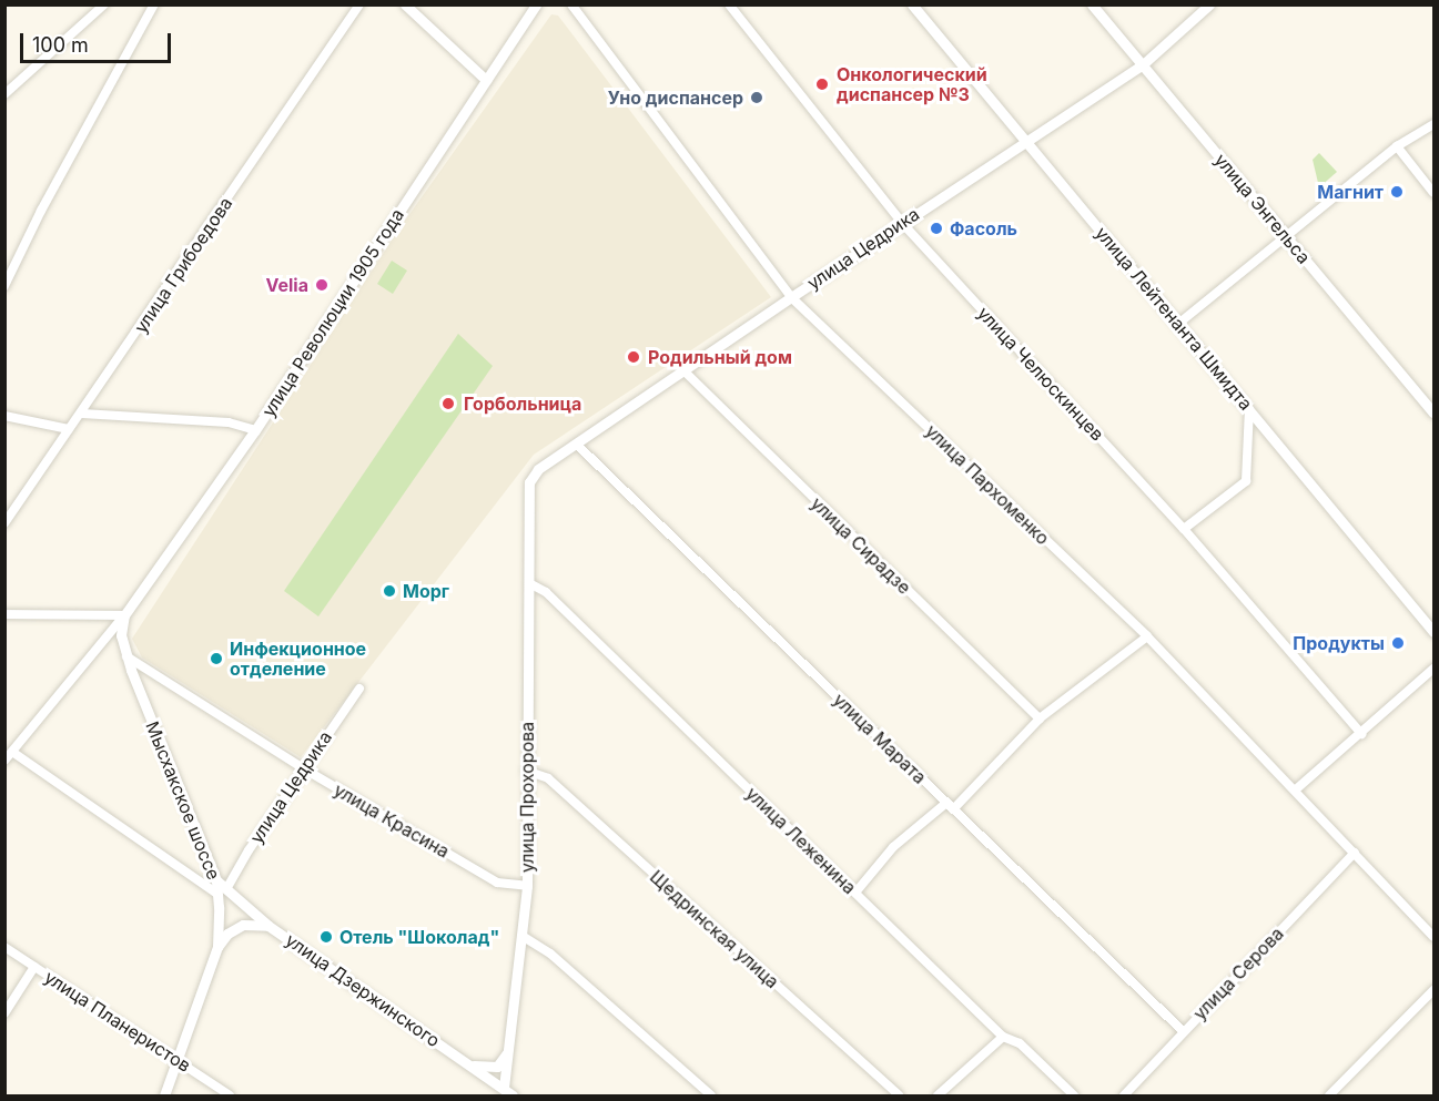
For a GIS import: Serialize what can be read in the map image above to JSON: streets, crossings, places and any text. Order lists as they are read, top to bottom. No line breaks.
{"streets":{"street":["улица Энгельса","улица Цедрика","улица Грибоедова","улица Революции 1905 года","улица Лейтенанта Шмидта","улица Челюскинцев","улица Пархоменко","улица Сирадзе","улица Марата","улица Прохорова","Мысхакское шоссе","улица Красина","улица Леженина","Щедринская улица","улица Серова","улица Дзержинского","улица Планеристов"]},"crossings":[["улица Энгельса","улица Цедрика"],["улица Цедрика","улица Лейтенанта Шмидта"],["улица Цедрика","улица Челюскинцев"],["улица Цедрика","улица Пархоменко"],["улица Цедрика","улица Сирадзе"],["улица Цедрика","улица Марата"],["улица Цедрика","улица Прохорова"],["улица Цедрика","Мысхакское шоссе"],["улица Цедрика","улица Красина"],["улица Цедрика","улица Дзержинского"],["улица Революции 1905 года","Мысхакское шоссе"],["улица Революции 1905 года","улица Дзержинского"],["улица Пархоменко","улица Серова"],["улица Марата","улица Серова"],["улица Прохорова","улица Красина"],["улица Прохорова","улица Леженина"],["улица Прохорова","Щедринская улица"],["улица Прохорова","улица Дзержинского"],["Мысхакское шоссе","улица Красина"],["Мысхакское шоссе","улица Дзержинского"],["Мысхакское шоссе","улица Планеристов"]],"places":["Онкологический диспансер №3","Уно диспансер","Магнит","Фасоль","Velia","Родильный дом","Горбольница","Морг","Продукты","Инфекционное отделение","Отель \"Шоколад\""],"scale_bar":"100 m"}
